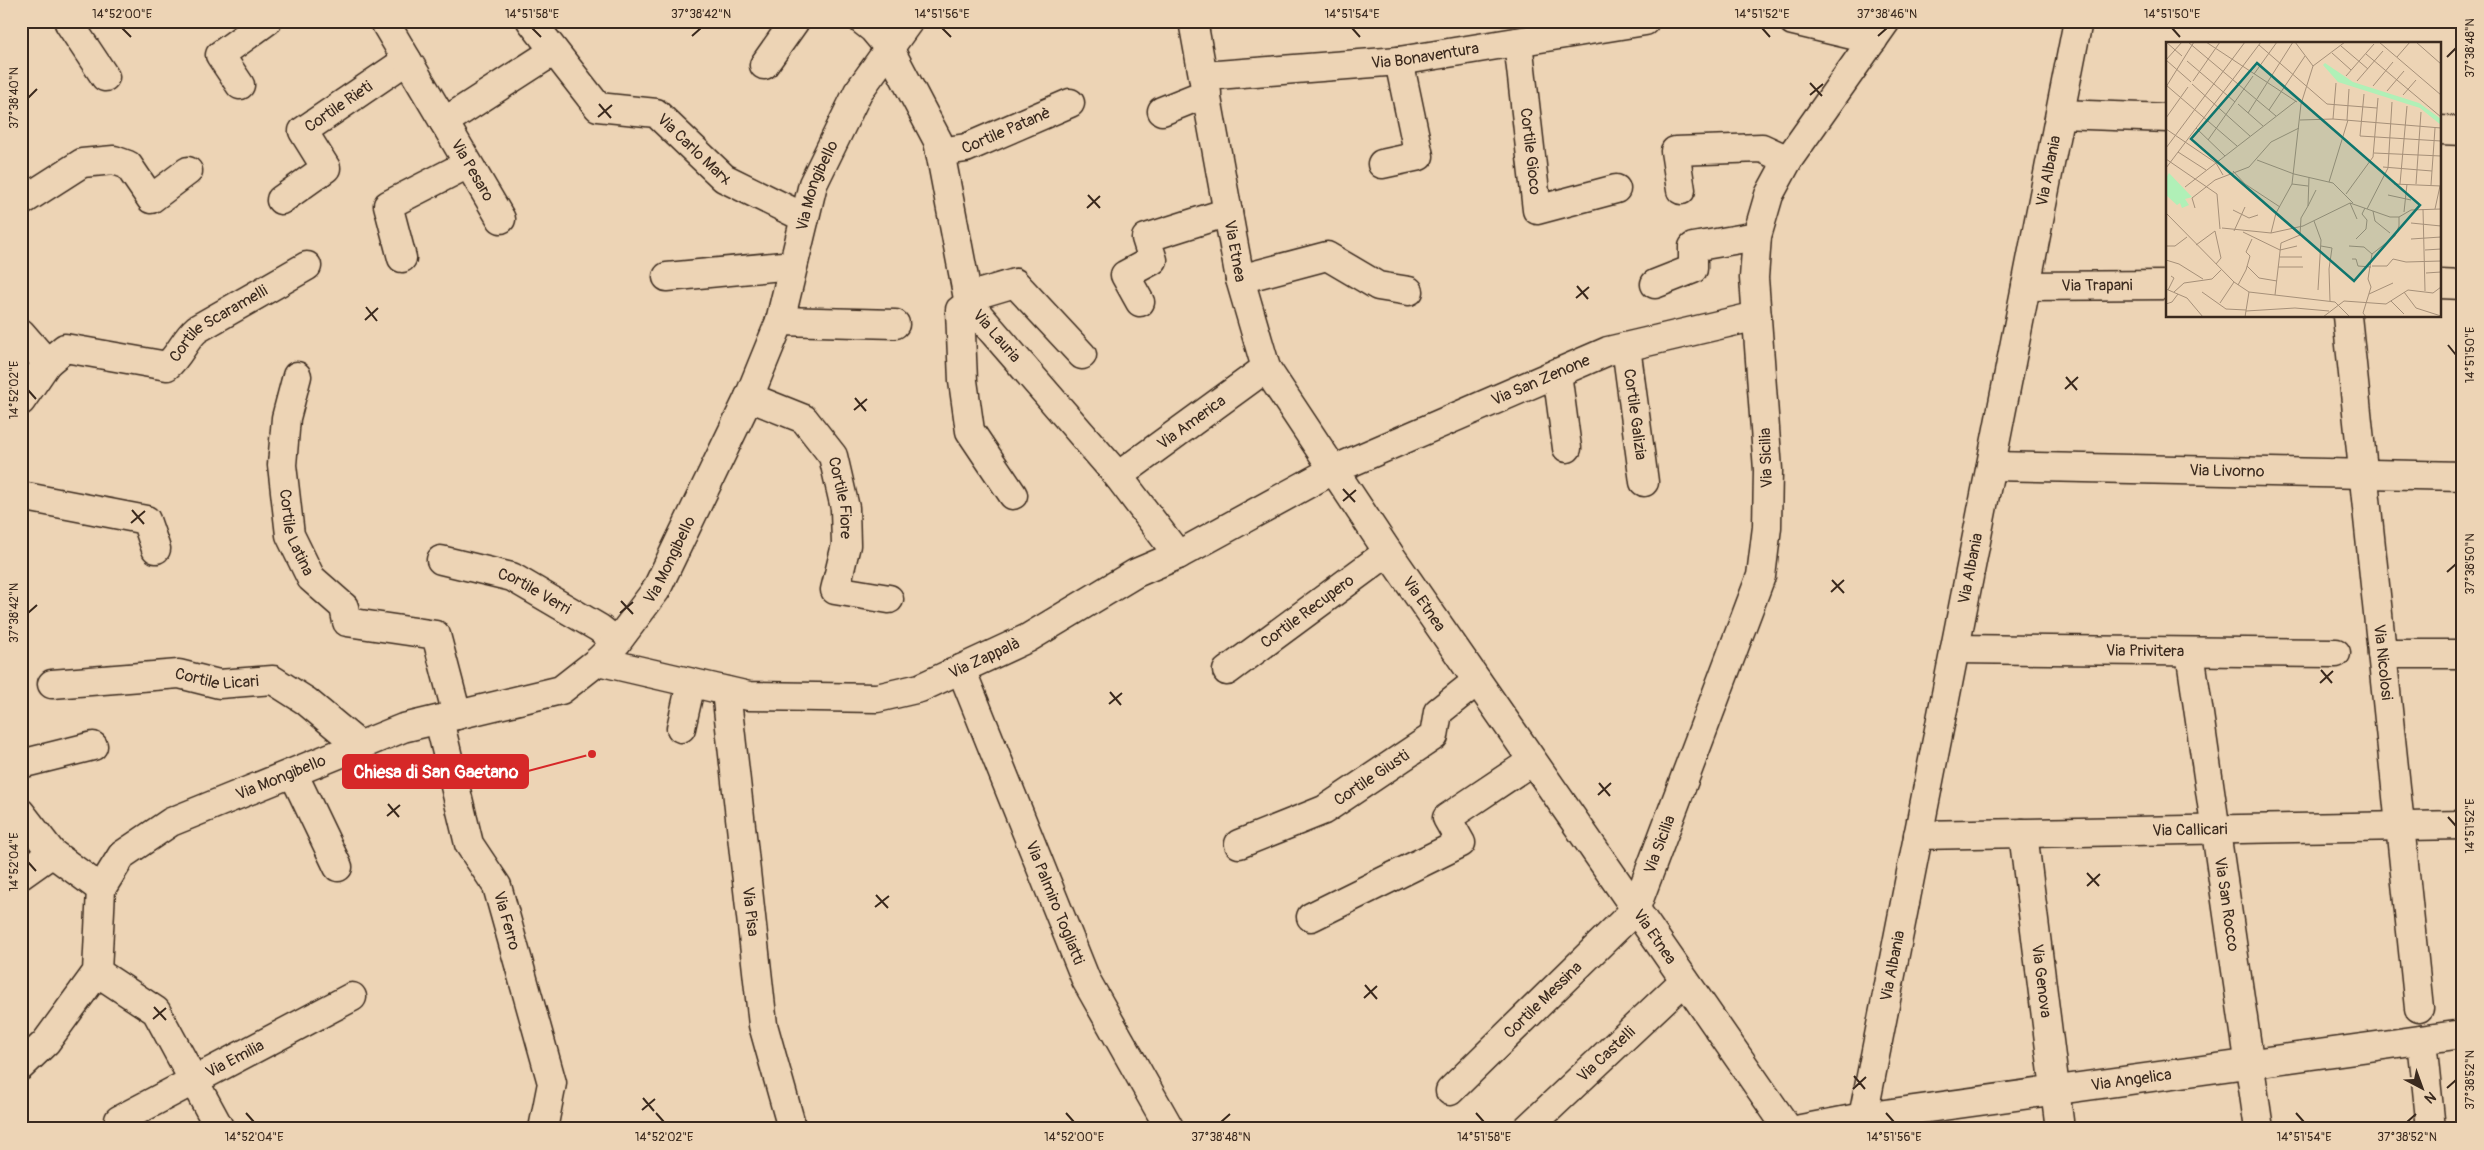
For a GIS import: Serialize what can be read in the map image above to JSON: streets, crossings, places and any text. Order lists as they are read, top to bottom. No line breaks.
{"streets":{"street":["Via Bonaventura","Cortile Rieti","Cortile Patanè","Via Carlo Marx","Cortile Gioco","Via Pesaro","Via Albania","Via Mongibello","Via Etnea","Via Trapani","Cortile Scaramelli","Via Lauria","Via San Zenone","Cortile Galizia","Via America","Via Sicilia","Via Livorno","Cortile Fiore","Cortile Latina","Cortile Verri","Cortile Recupero","Via Privitera","Via Zappalà","Via Nicolosi","Cortile Licari","Cortile Giusti","Via Callicari","Via Palmiro Togliatti","Via San Rocco","Via Pisa","Via Ferro","Via Genova","Cortile Messina","Via Castelli","Via Emilia","Via Angelica"]},"crossings":[["Via Bonaventura","Cortile Gioco"],["Via Bonaventura","Via Etnea"],["Cortile Rieti","Via Pesaro"],["Cortile Patanè","Via Lauria"],["Via Carlo Marx","Via Mongibello"],["Via Albania","Via Trapani"],["Via Albania","Via Livorno"],["Via Albania","Via Privitera"],["Via Albania","Via Callicari"],["Via Albania","Via Angelica"],["Via Mongibello","Via Lauria"],["Via Mongibello","Cortile Fiore"],["Via Mongibello","Cortile Latina"],["Via Mongibello","Cortile Verri"],["Via Mongibello","Via Zappalà"],["Via Mongibello","Cortile Licari"],["Via Mongibello","Via Ferro"],["Via Etnea","Via San Zenone"],["Via Etnea","Via America"],["Via Etnea","Via Sicilia"],["Via Etnea","Cortile Recupero"],["Via Etnea","Via Zappalà"],["Via Etnea","Cortile Giusti"],["Via Etnea","Cortile Messina"],["Via Etnea","Via Castelli"],["Via Lauria","Via America"],["Via Lauria","Via Zappalà"],["Via San Zenone","Cortile Galizia"],["Via San Zenone","Via Sicilia"],["Via San Zenone","Via Zappalà"],["Via Sicilia","Cortile Messina"],["Via Livorno","Via Nicolosi"],["Cortile Latina","Via Ferro"],["Via Privitera","Via San Rocco"],["Via Zappalà","Via Palmiro Togliatti"],["Via Zappalà","Via Pisa"],["Via Nicolosi","Via Callicari"],["Via Callicari","Via San Rocco"],["Via Callicari","Via Genova"],["Via San Rocco","Via Angelica"],["Via Genova","Via Angelica"]],"places":["Chiesa di San Gaetano"],"north":"bottom right","coordinates":["14°52'00\"E","14°51'58\"E","37°38'42\"N","14°51'56\"E","14°51'54\"E","14°51'52\"E","37°38'46\"N","14°51'50\"E","37°38'48\"N","37°38'40\"N","14°52'02\"E","37°38'50\"N","14°52'04\"E","37°38'52\"N"]}
